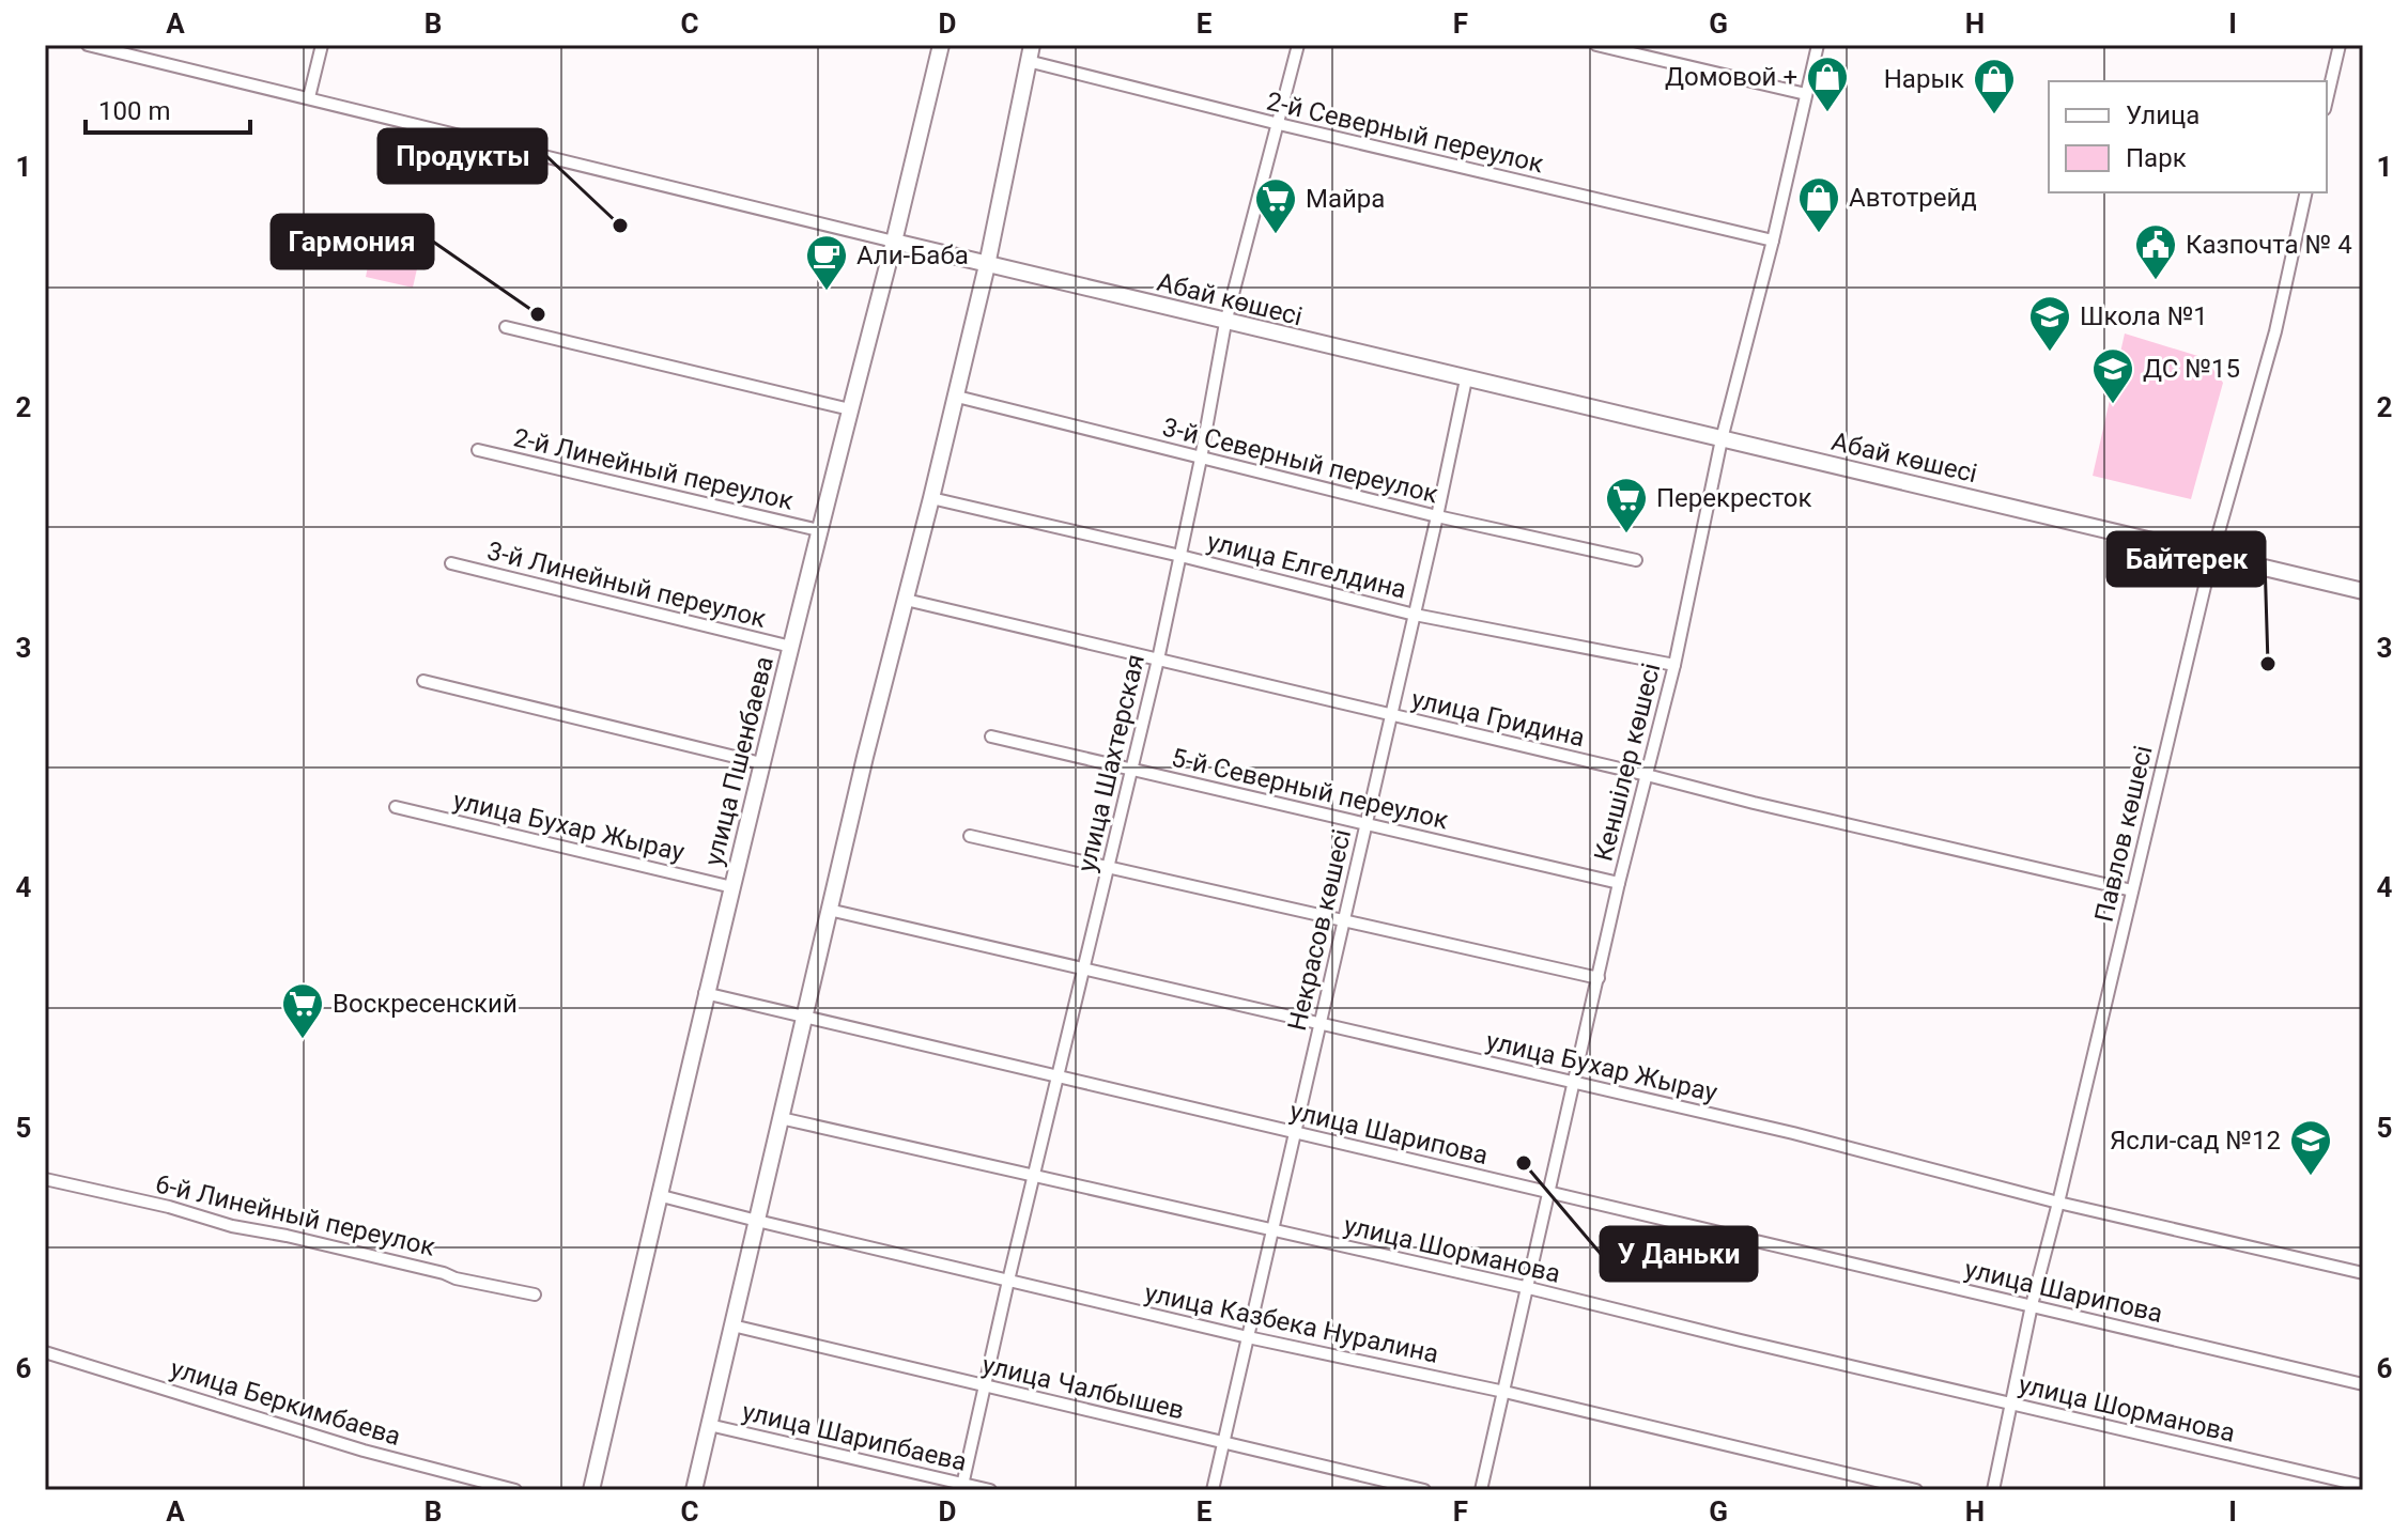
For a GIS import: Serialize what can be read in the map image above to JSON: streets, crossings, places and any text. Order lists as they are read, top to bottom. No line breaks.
{"streets":{"street":["2-й Северный переулок","Абай көшесі","3-й Северный переулок","2-й Линейный переулок","улица Елгелдина","3-й Линейный переулок","улица Гридина","улица Пшенбаева","Кеншілер көшесі","улица Шахтерская","5-й Северный переулок","улица Бухар Жырау","Павлов көшесі","Некрасов көшесі","улица Шарипова","6-й Линейный переулок","улица Шорманова","улица Казбека Нуралина","улица Чалбышев","улица Беркимбаева","улица Шарипбаева"]},"crossings":[["2-й Северный переулок","Кеншілер көшесі"],["2-й Северный переулок","улица Шахтерская"],["Абай көшесі","улица Пшенбаева"],["Абай көшесі","Кеншілер көшесі"],["Абай көшесі","улица Шахтерская"],["Абай көшесі","Павлов көшесі"],["Абай көшесі","Некрасов көшесі"],["3-й Северный переулок","улица Шахтерская"],["3-й Северный переулок","Некрасов көшесі"],["2-й Линейный переулок","улица Пшенбаева"],["улица Елгелдина","Кеншілер көшесі"],["улица Елгелдина","улица Шахтерская"],["улица Елгелдина","Некрасов көшесі"],["3-й Линейный переулок","улица Пшенбаева"],["улица Гридина","Кеншілер көшесі"],["улица Гридина","улица Шахтерская"],["улица Гридина","Павлов көшесі"],["улица Гридина","Некрасов көшесі"],["улица Пшенбаева","улица Бухар Жырау"],["улица Пшенбаева","улица Шарипова"],["улица Пшенбаева","улица Казбека Нуралина"],["Кеншілер көшесі","5-й Северный переулок"],["Кеншілер көшесі","улица Бухар Жырау"],["Кеншілер көшесі","улица Шарипова"],["Кеншілер көшесі","улица Шорманова"],["Кеншілер көшесі","улица Казбека Нуралина"],["улица Шахтерская","5-й Северный переулок"],["улица Шахтерская","улица Бухар Жырау"],["улица Шахтерская","улица Шарипова"],["улица Шахтерская","улица Шорманова"],["улица Шахтерская","улица Казбека Нуралина"],["улица Шахтерская","улица Чалбышев"],["улица Шахтерская","улица Шарипбаева"],["5-й Северный переулок","Некрасов көшесі"],["улица Бухар Жырау","Павлов көшесі"],["улица Бухар Жырау","Некрасов көшесі"],["Павлов көшесі","улица Шарипова"],["Павлов көшесі","улица Шорманова"],["Некрасов көшесі","улица Шарипова"],["Некрасов көшесі","улица Шорманова"],["Некрасов көшесі","улица Казбека Нуралина"],["Некрасов көшесі","улица Чалбышев"]],"places":{"shop":["Домовой +","Нарык","Автотрейд"],"other":["Продукты","Гармония","Байтерек","У Даньки"],"supermarket":["Майра","Перекресток","Воскресенский"],"public building":["Казпочта № 4"],"cafe":["Али-Баба"],"school or university":["Школа №1","ДС №15","Ясли-сад №12"]},"legend":["Улица","Парк"],"scale_bar":"100 m","grid":{"columns":["A","B","C","D","E","F","G","H","I"],"rows":["1","2","3","4","5","6"]}}
